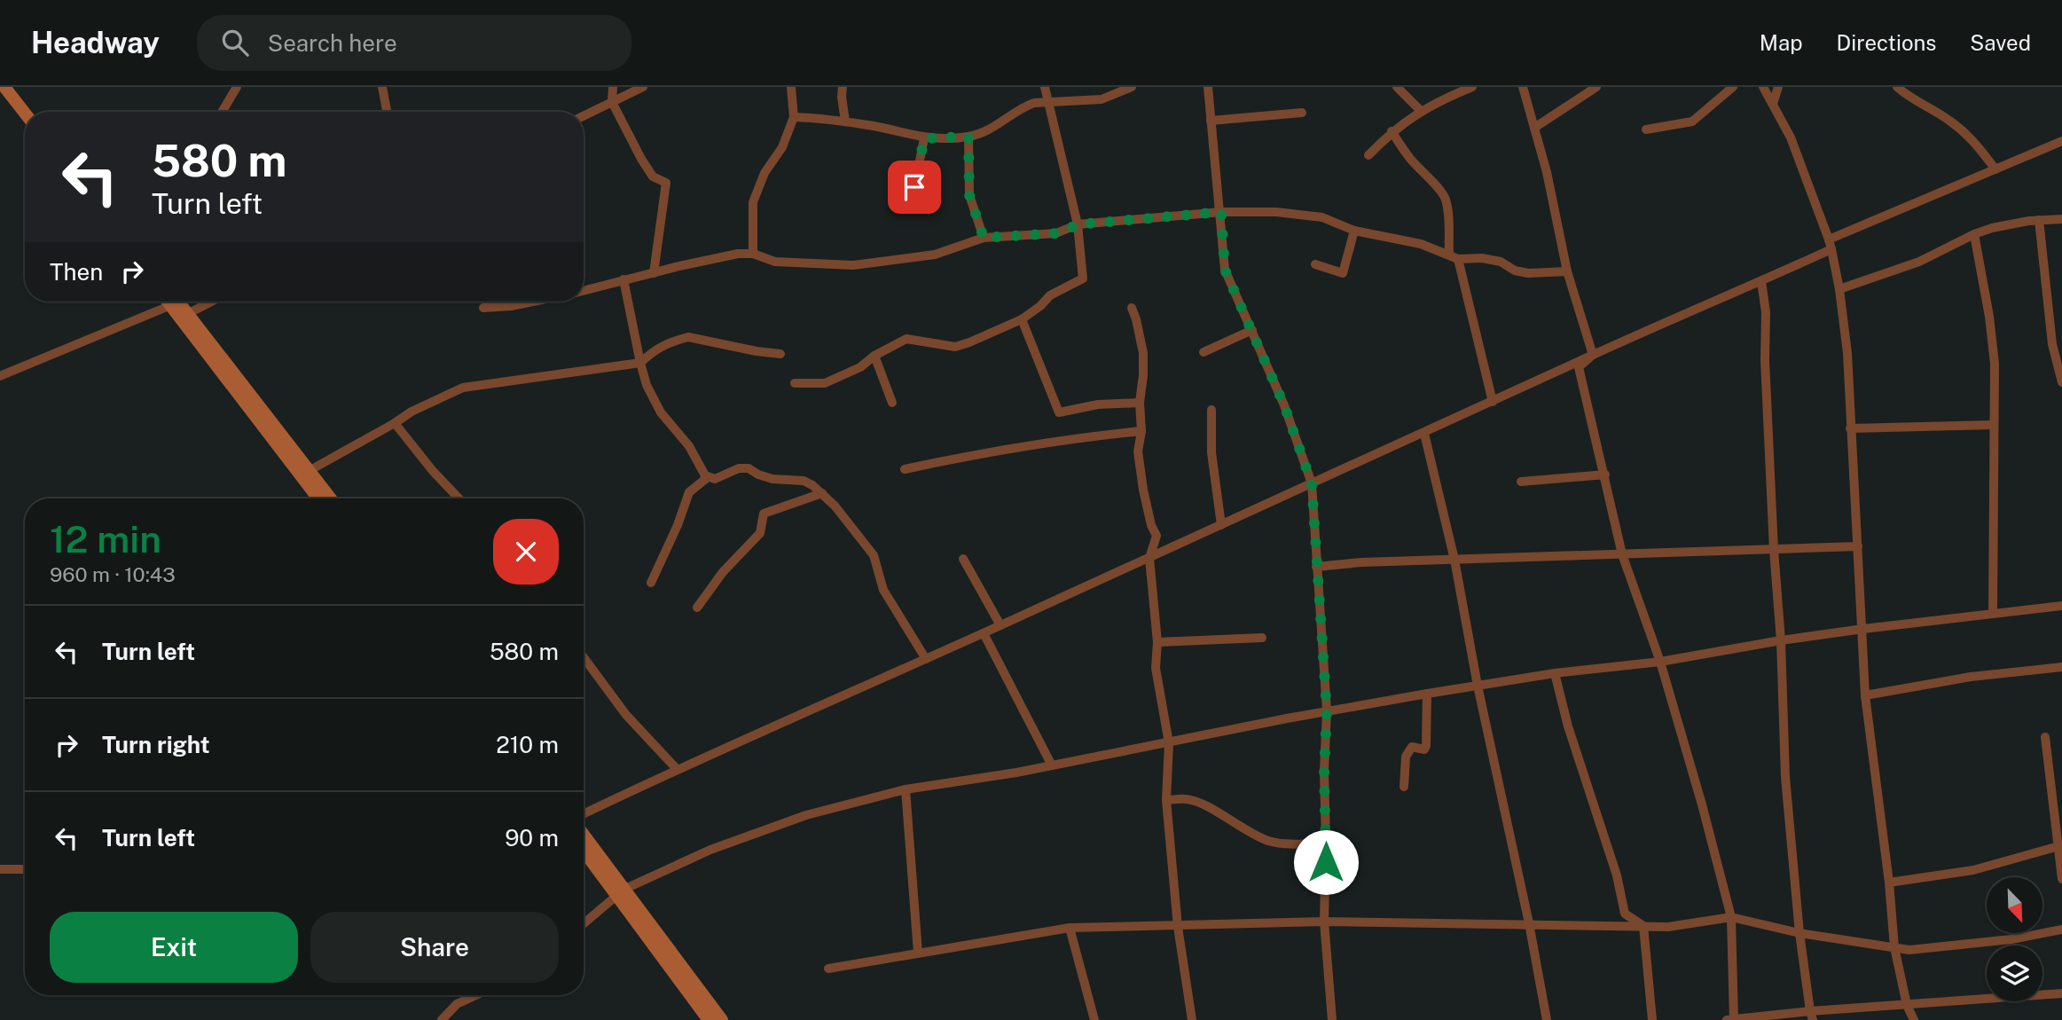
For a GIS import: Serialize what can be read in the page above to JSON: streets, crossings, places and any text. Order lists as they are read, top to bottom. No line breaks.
{"north":"bottom right","page":{"header":"Headway","search":"Search here","nav":["Map","Directions","Saved"],"turn":["580 m","Turn left"],"then":"Then","heading":["12 min","960 m · 10:43"],"list":[{"name":"Turn left","value":"580 m"},{"name":"Turn right","value":"210 m"},{"name":"Turn left","value":"90 m"}],"buttons":["Exit","Share"]}}
